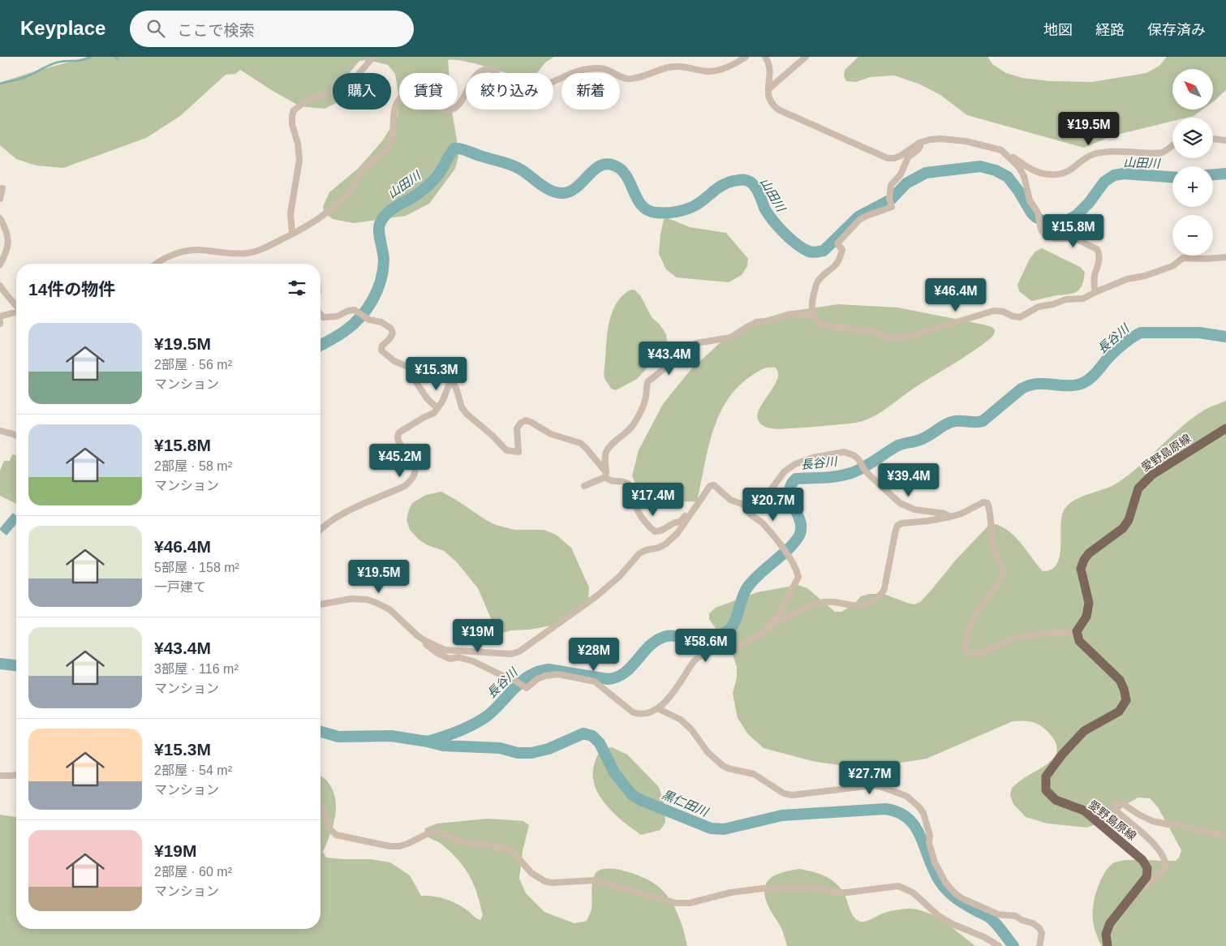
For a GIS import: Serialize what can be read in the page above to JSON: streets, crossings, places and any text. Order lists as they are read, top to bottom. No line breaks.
{"streets":{"main road":["愛野島原線"]},"water":["山田川","長谷川","黒仁田川"],"north":"top left","page":{"header":"Keyplace","search":"ここで検索","nav":["地図","経路","保存済み"],"map_buttons":["+","−"],"chip":["購入","賃貸","絞り込み","新着"],"price":["¥19.5M","¥15.8M","¥46.4M","¥43.4M","¥15.3M","¥45.2M","¥39.4M","¥17.4M","¥20.7M","¥19.5M","¥19M","¥58.6M","¥28M","¥27.7M"],"heading":"14件の物件","list":[{"name":"¥19.5M","note":"2部屋 · 56 m² · マンション"},{"name":"¥15.8M","note":"2部屋 · 58 m² · マンション"},{"name":"¥46.4M","note":"5部屋 · 158 m² · 一戸建て"},{"name":"¥43.4M","note":"3部屋 · 116 m² · マンション"},{"name":"¥15.3M","note":"2部屋 · 54 m² · マンション"},{"name":"¥19M","note":"2部屋 · 60 m² · マンション"}]}}
